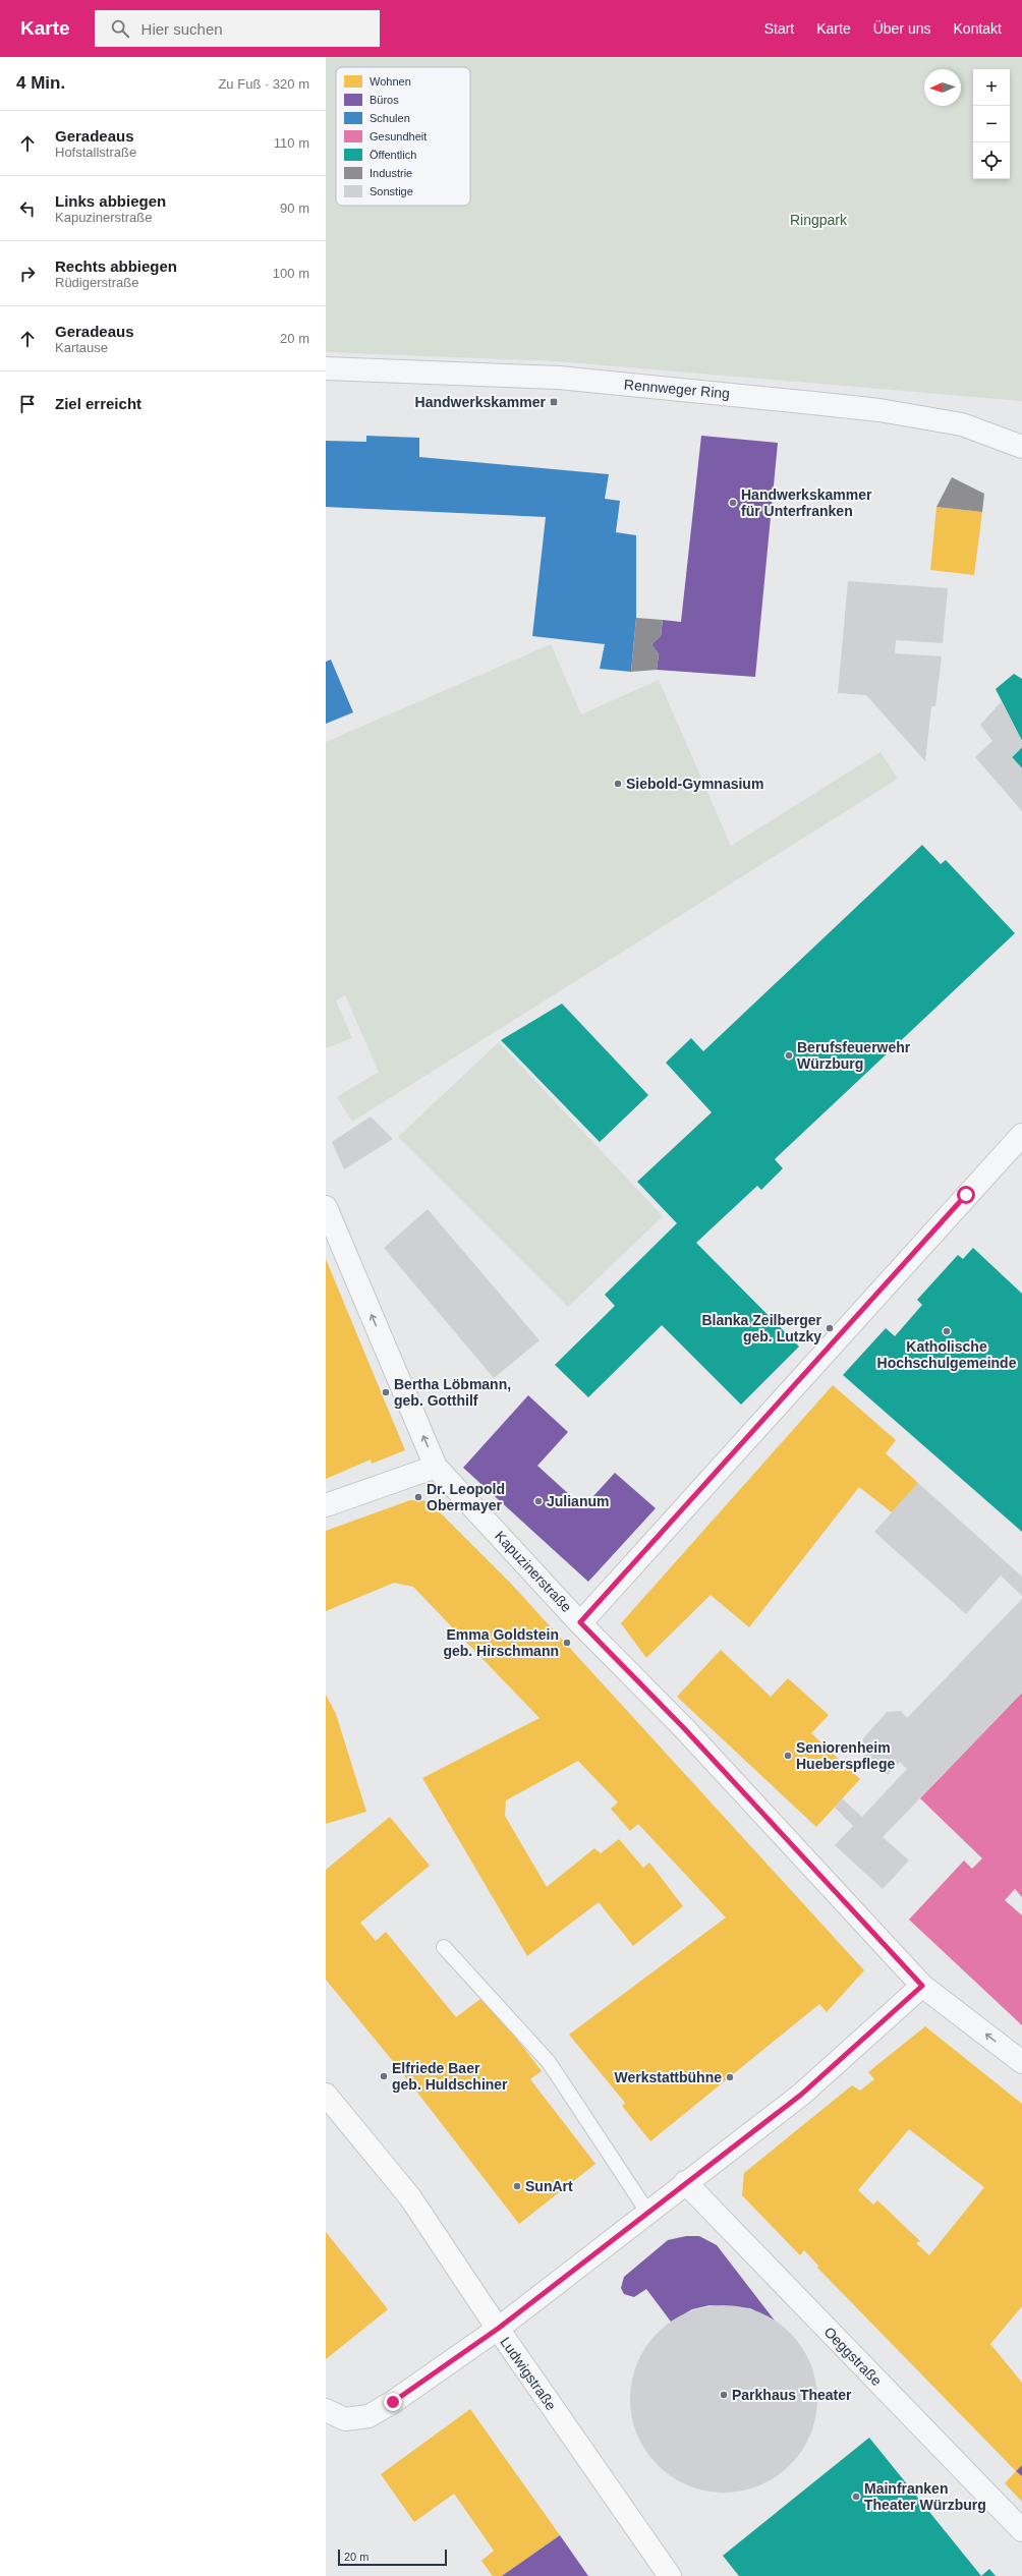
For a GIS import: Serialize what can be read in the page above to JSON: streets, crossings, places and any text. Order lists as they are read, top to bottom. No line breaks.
{"streets":{"street":["Rennweger Ring","Kapuzinerstraße","Oeggstraße","Ludwigstraße"]},"one_way":["Kapuzinerstraße"],"parks":["Ringpark"],"places":{"transit":["Handwerkskammer"],"other":["Handwerkskammer für Unterfranken","Siebold-Gymnasium","Berufsfeuerwehr Würzburg","Blanka Zeilberger geb. Lutzky","Katholische Hochschulgemeinde","Bertha Löbmann, geb. Gotthilf","Dr. Leopold Obermayer","Julianum","Emma Goldstein geb. Hirschmann","Seniorenheim Hueberspflege","Elfriede Baer geb. Huldschiner","Werkstattbühne","SunArt","Parkhaus Theater","Mainfranken Theater Würzburg"]},"legend":["Wohnen","Büros","Schulen","Gesundheit","Öffentlich","Industrie","Sonstige"],"scale_bar":"20 m","north":"left","page":{"header":"Karte","search":"Hier suchen","nav":["Start","Karte","Über uns","Kontakt"],"heading":["4 Min.","Zu Fuß · 320 m"],"map_buttons":["+","−"],"list":[["Geradeaus","Hofstallstraße","110 m"],["Links abbiegen","Kapuzinerstraße","90 m"],["Rechts abbiegen","Rüdigerstraße","100 m"],["Geradeaus","Kartause","20 m"],"Ziel erreicht"],"scale":"20 m"}}
